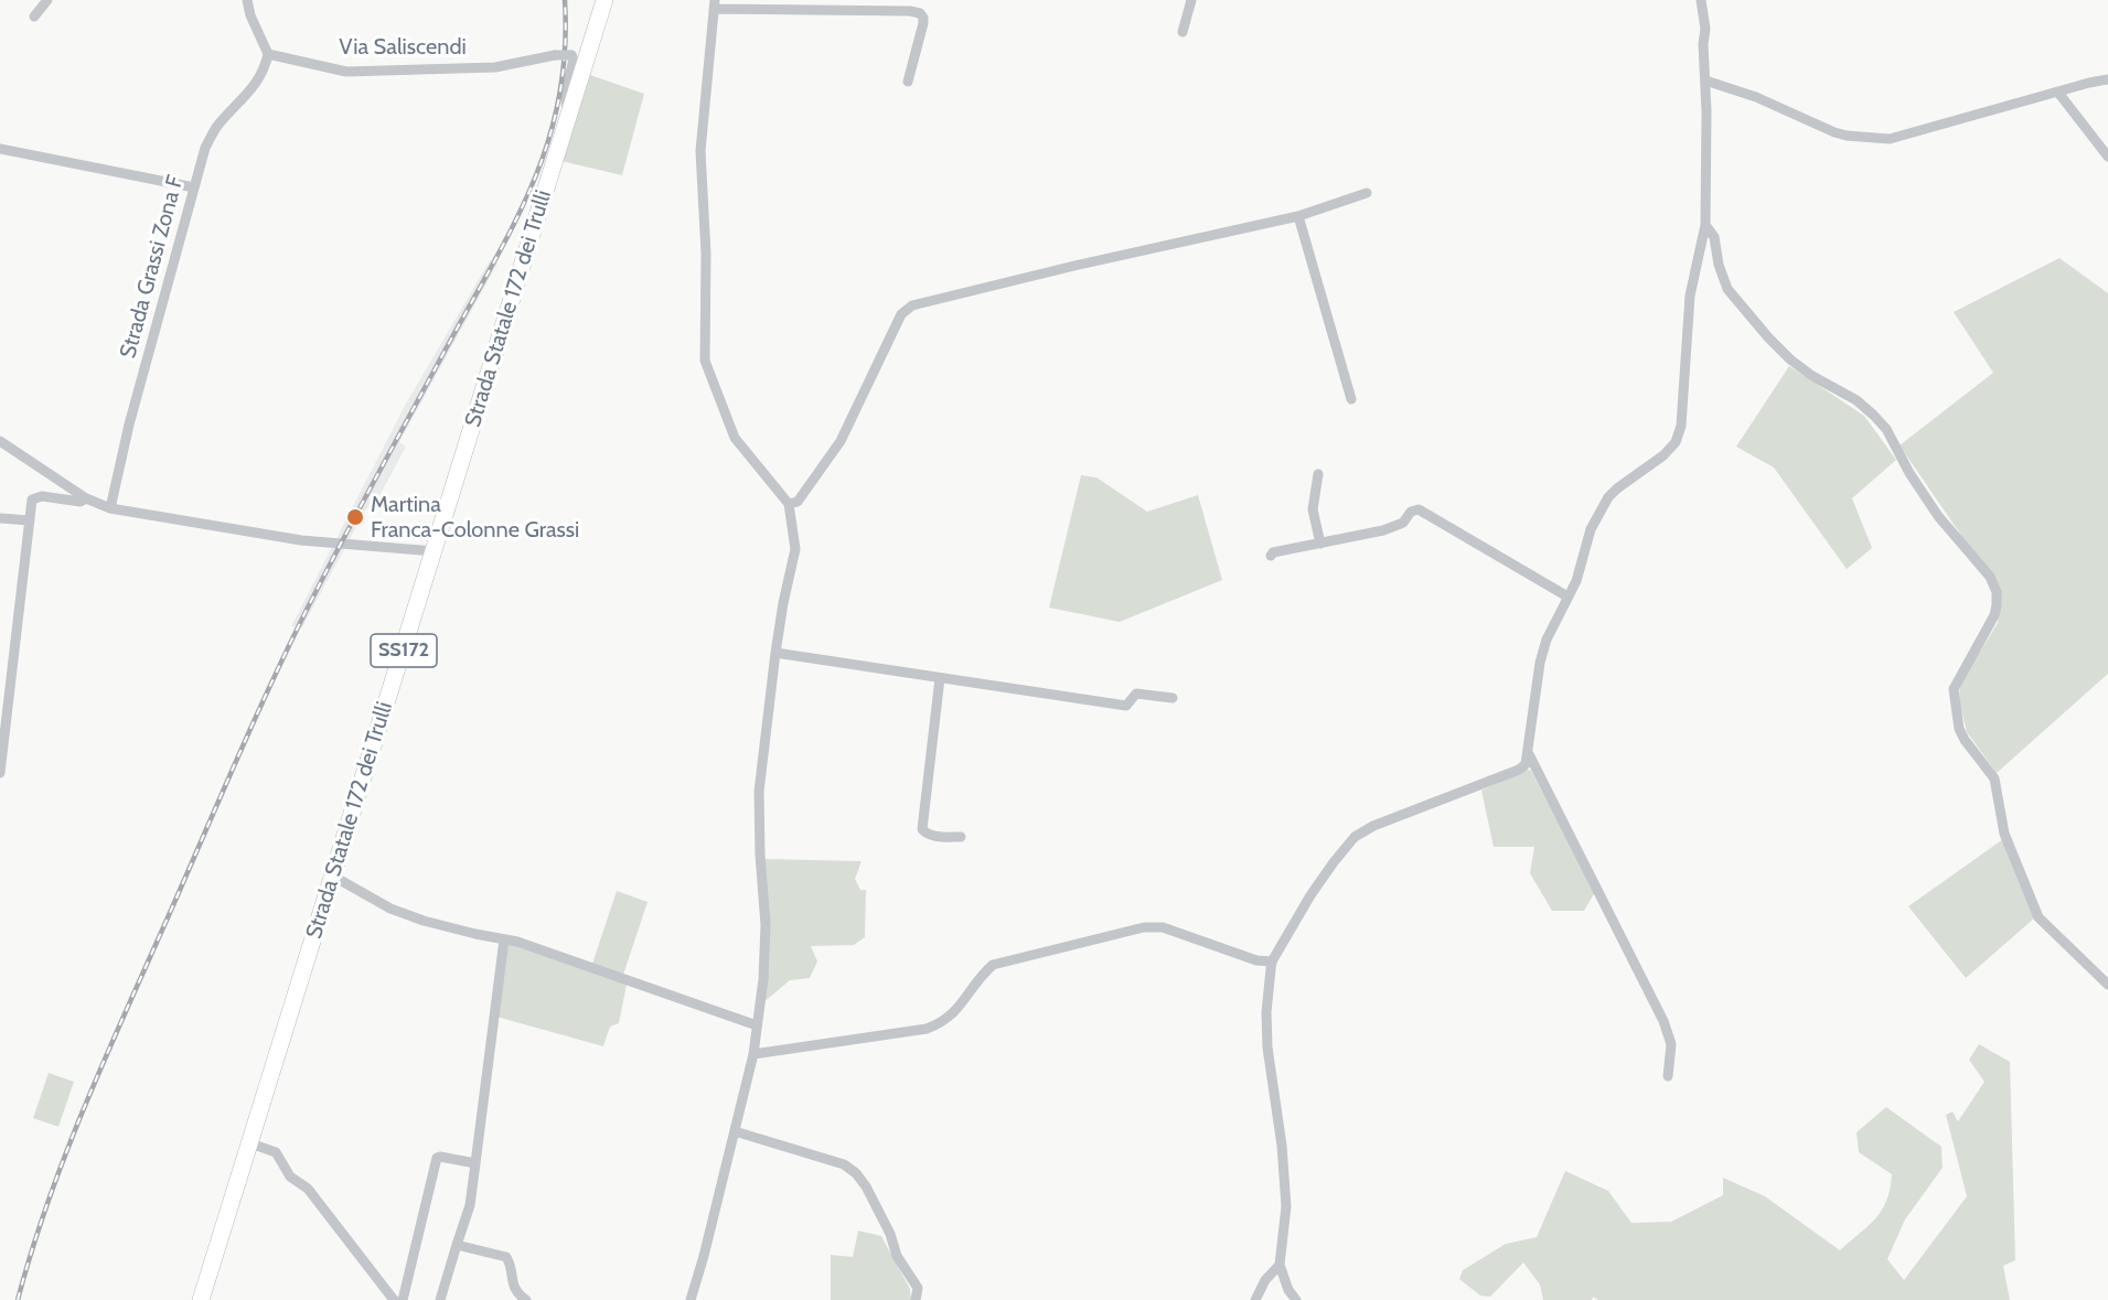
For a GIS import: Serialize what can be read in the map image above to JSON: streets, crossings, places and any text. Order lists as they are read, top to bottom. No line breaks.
{"streets":{"main road":["Strada Statale 172 dei Trulli","SS172"],"street":["Via Saliscendi","Strada Grassi Zona F"]},"crossings":[["Via Saliscendi","Strada Grassi Zona F"],["Via Saliscendi","Strada Statale 172 dei Trulli"]],"places":["Martina Franca-Colonne Grassi"]}
